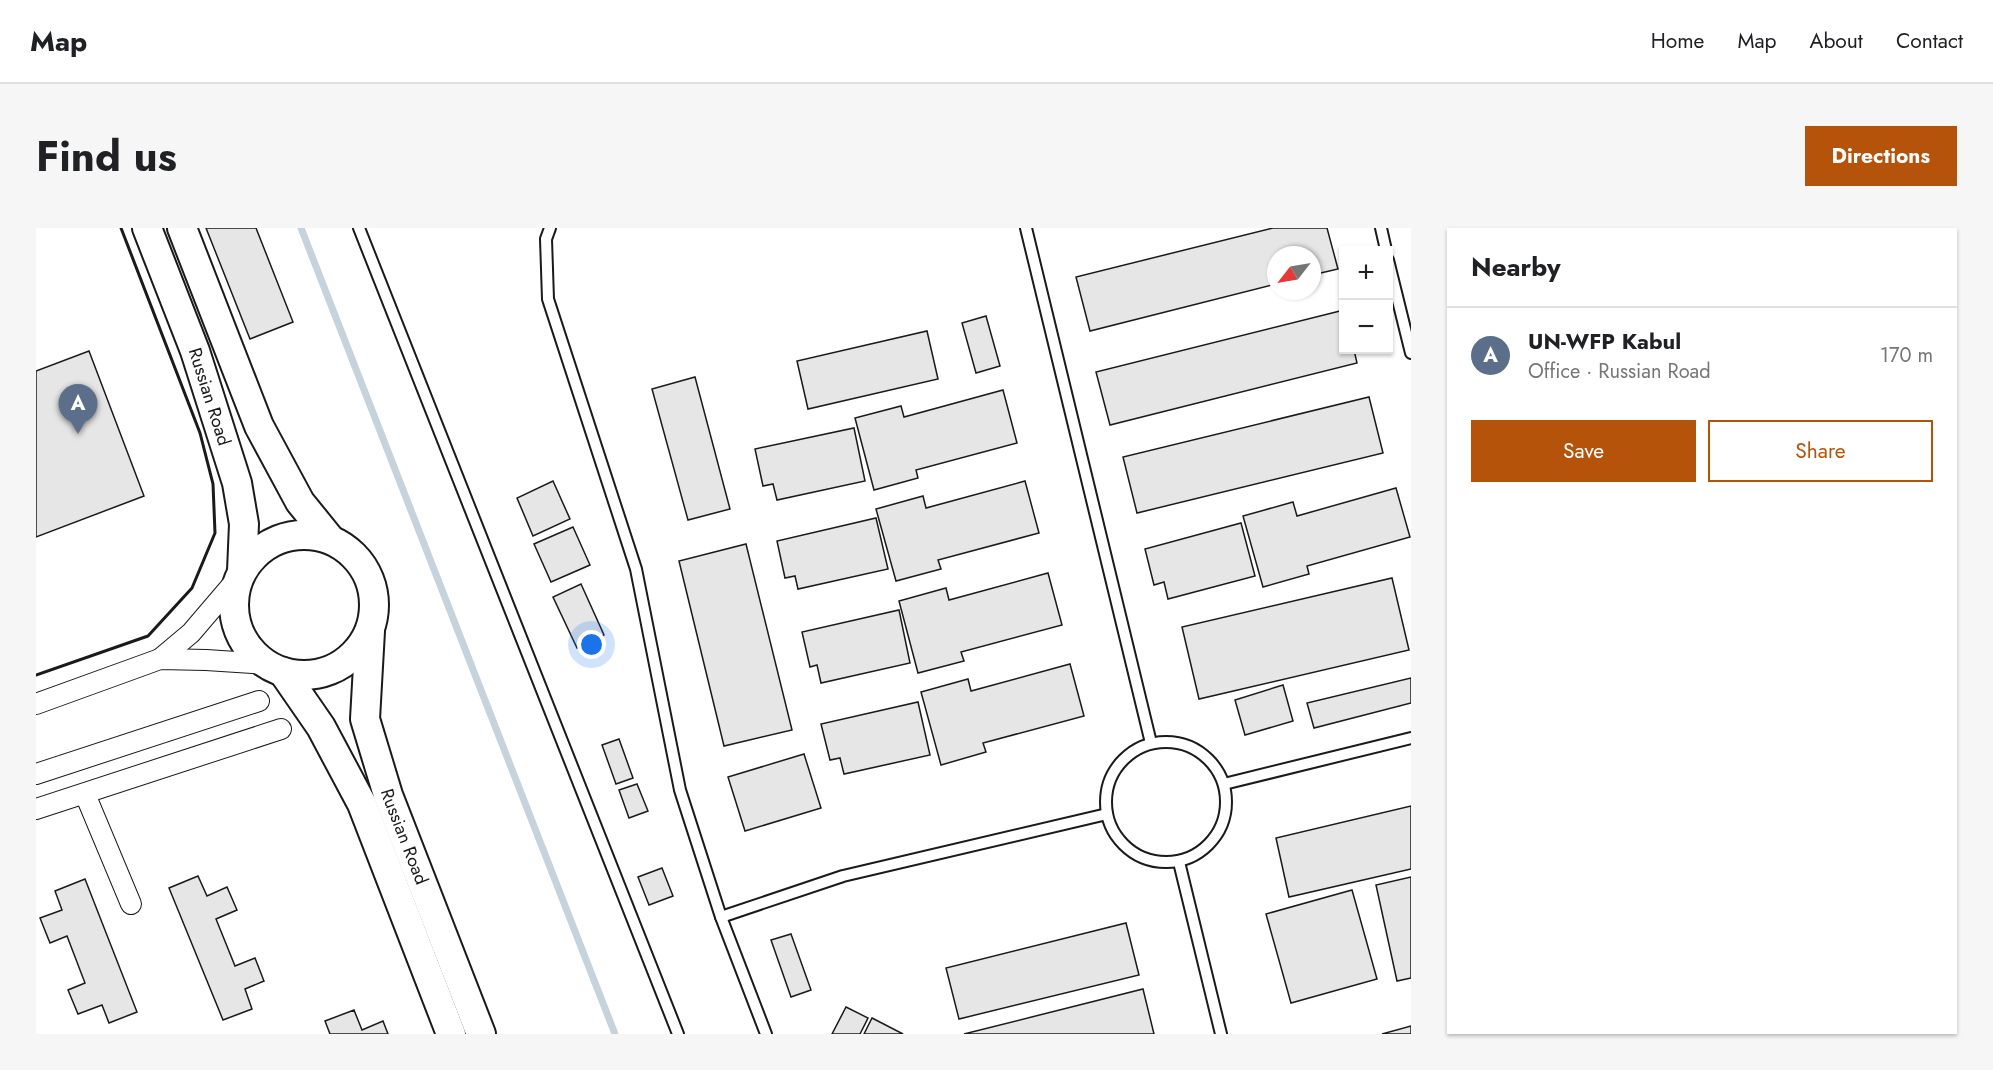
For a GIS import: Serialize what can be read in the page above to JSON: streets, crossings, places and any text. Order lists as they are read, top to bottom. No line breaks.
{"streets":{"main road":["Russian Road"]},"north":"bottom left","page":{"header":"Map","nav":["Home","Map","About","Contact"],"title":"Find us","buttons":["Directions",["Save","Share"]],"heading":"Nearby","map_buttons":["+","−"],"list":[{"mark":"A","name":"UN-WFP Kabul","note":"Office · Russian Road","value":"170 m"}],"pins":"A"}}
